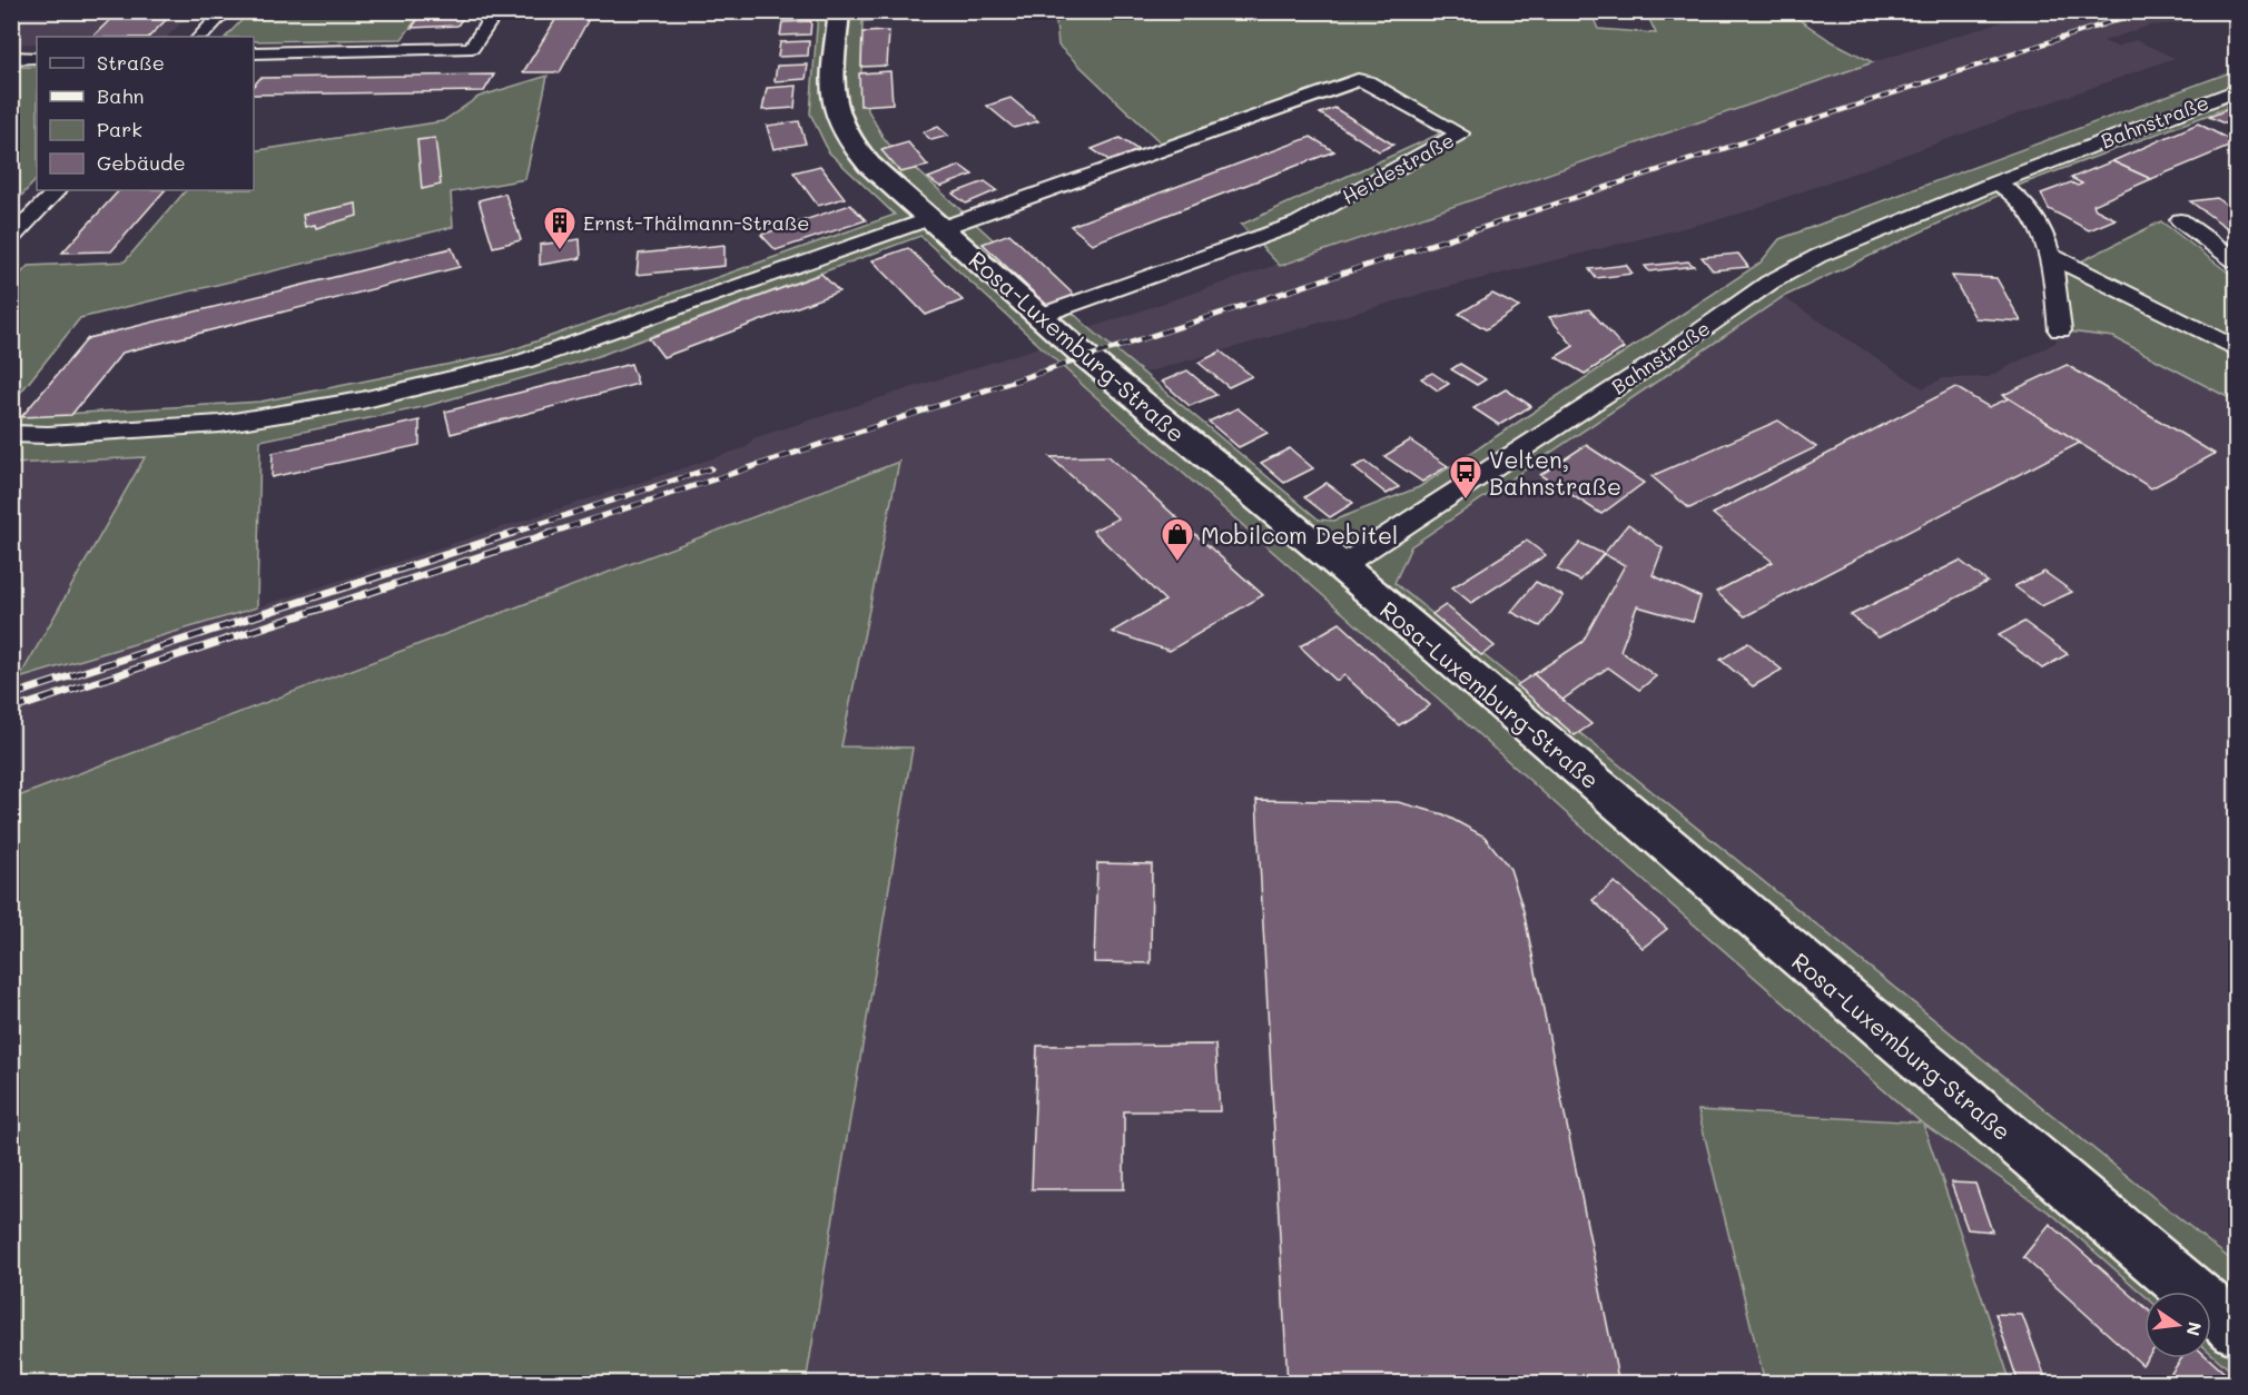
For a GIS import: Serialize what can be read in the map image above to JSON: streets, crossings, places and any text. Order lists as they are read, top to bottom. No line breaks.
{"streets":{"main road":["Rosa-Luxemburg-Straße"],"street":["Bahnstraße","Heidestraße"]},"crossings":[["Bahnstraße","Rosa-Luxemburg-Straße"],["Heidestraße","Rosa-Luxemburg-Straße"]],"places":{"building":["Ernst-Thälmann-Straße"],"bus stop":["Velten, Bahnstraße"],"shop":["Mobilcom Debitel"]},"legend":["Straße","Bahn","Park","Gebäude"],"north":"right"}
